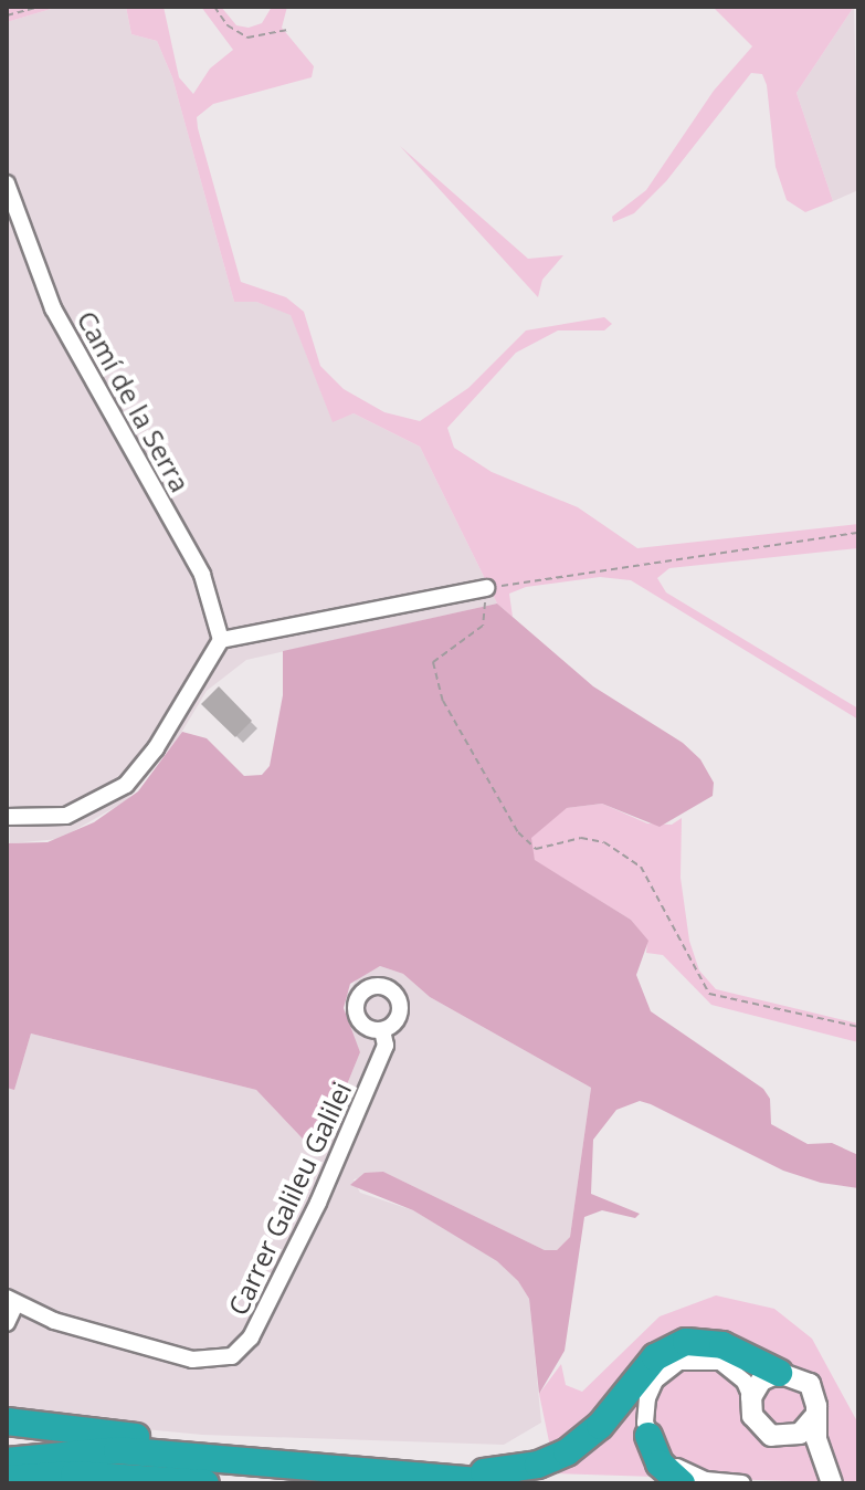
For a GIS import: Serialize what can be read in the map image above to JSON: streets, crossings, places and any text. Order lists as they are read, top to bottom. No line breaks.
{"streets":{"street":["Camí de la Serra","Carrer Galileu Galilei"]}}
